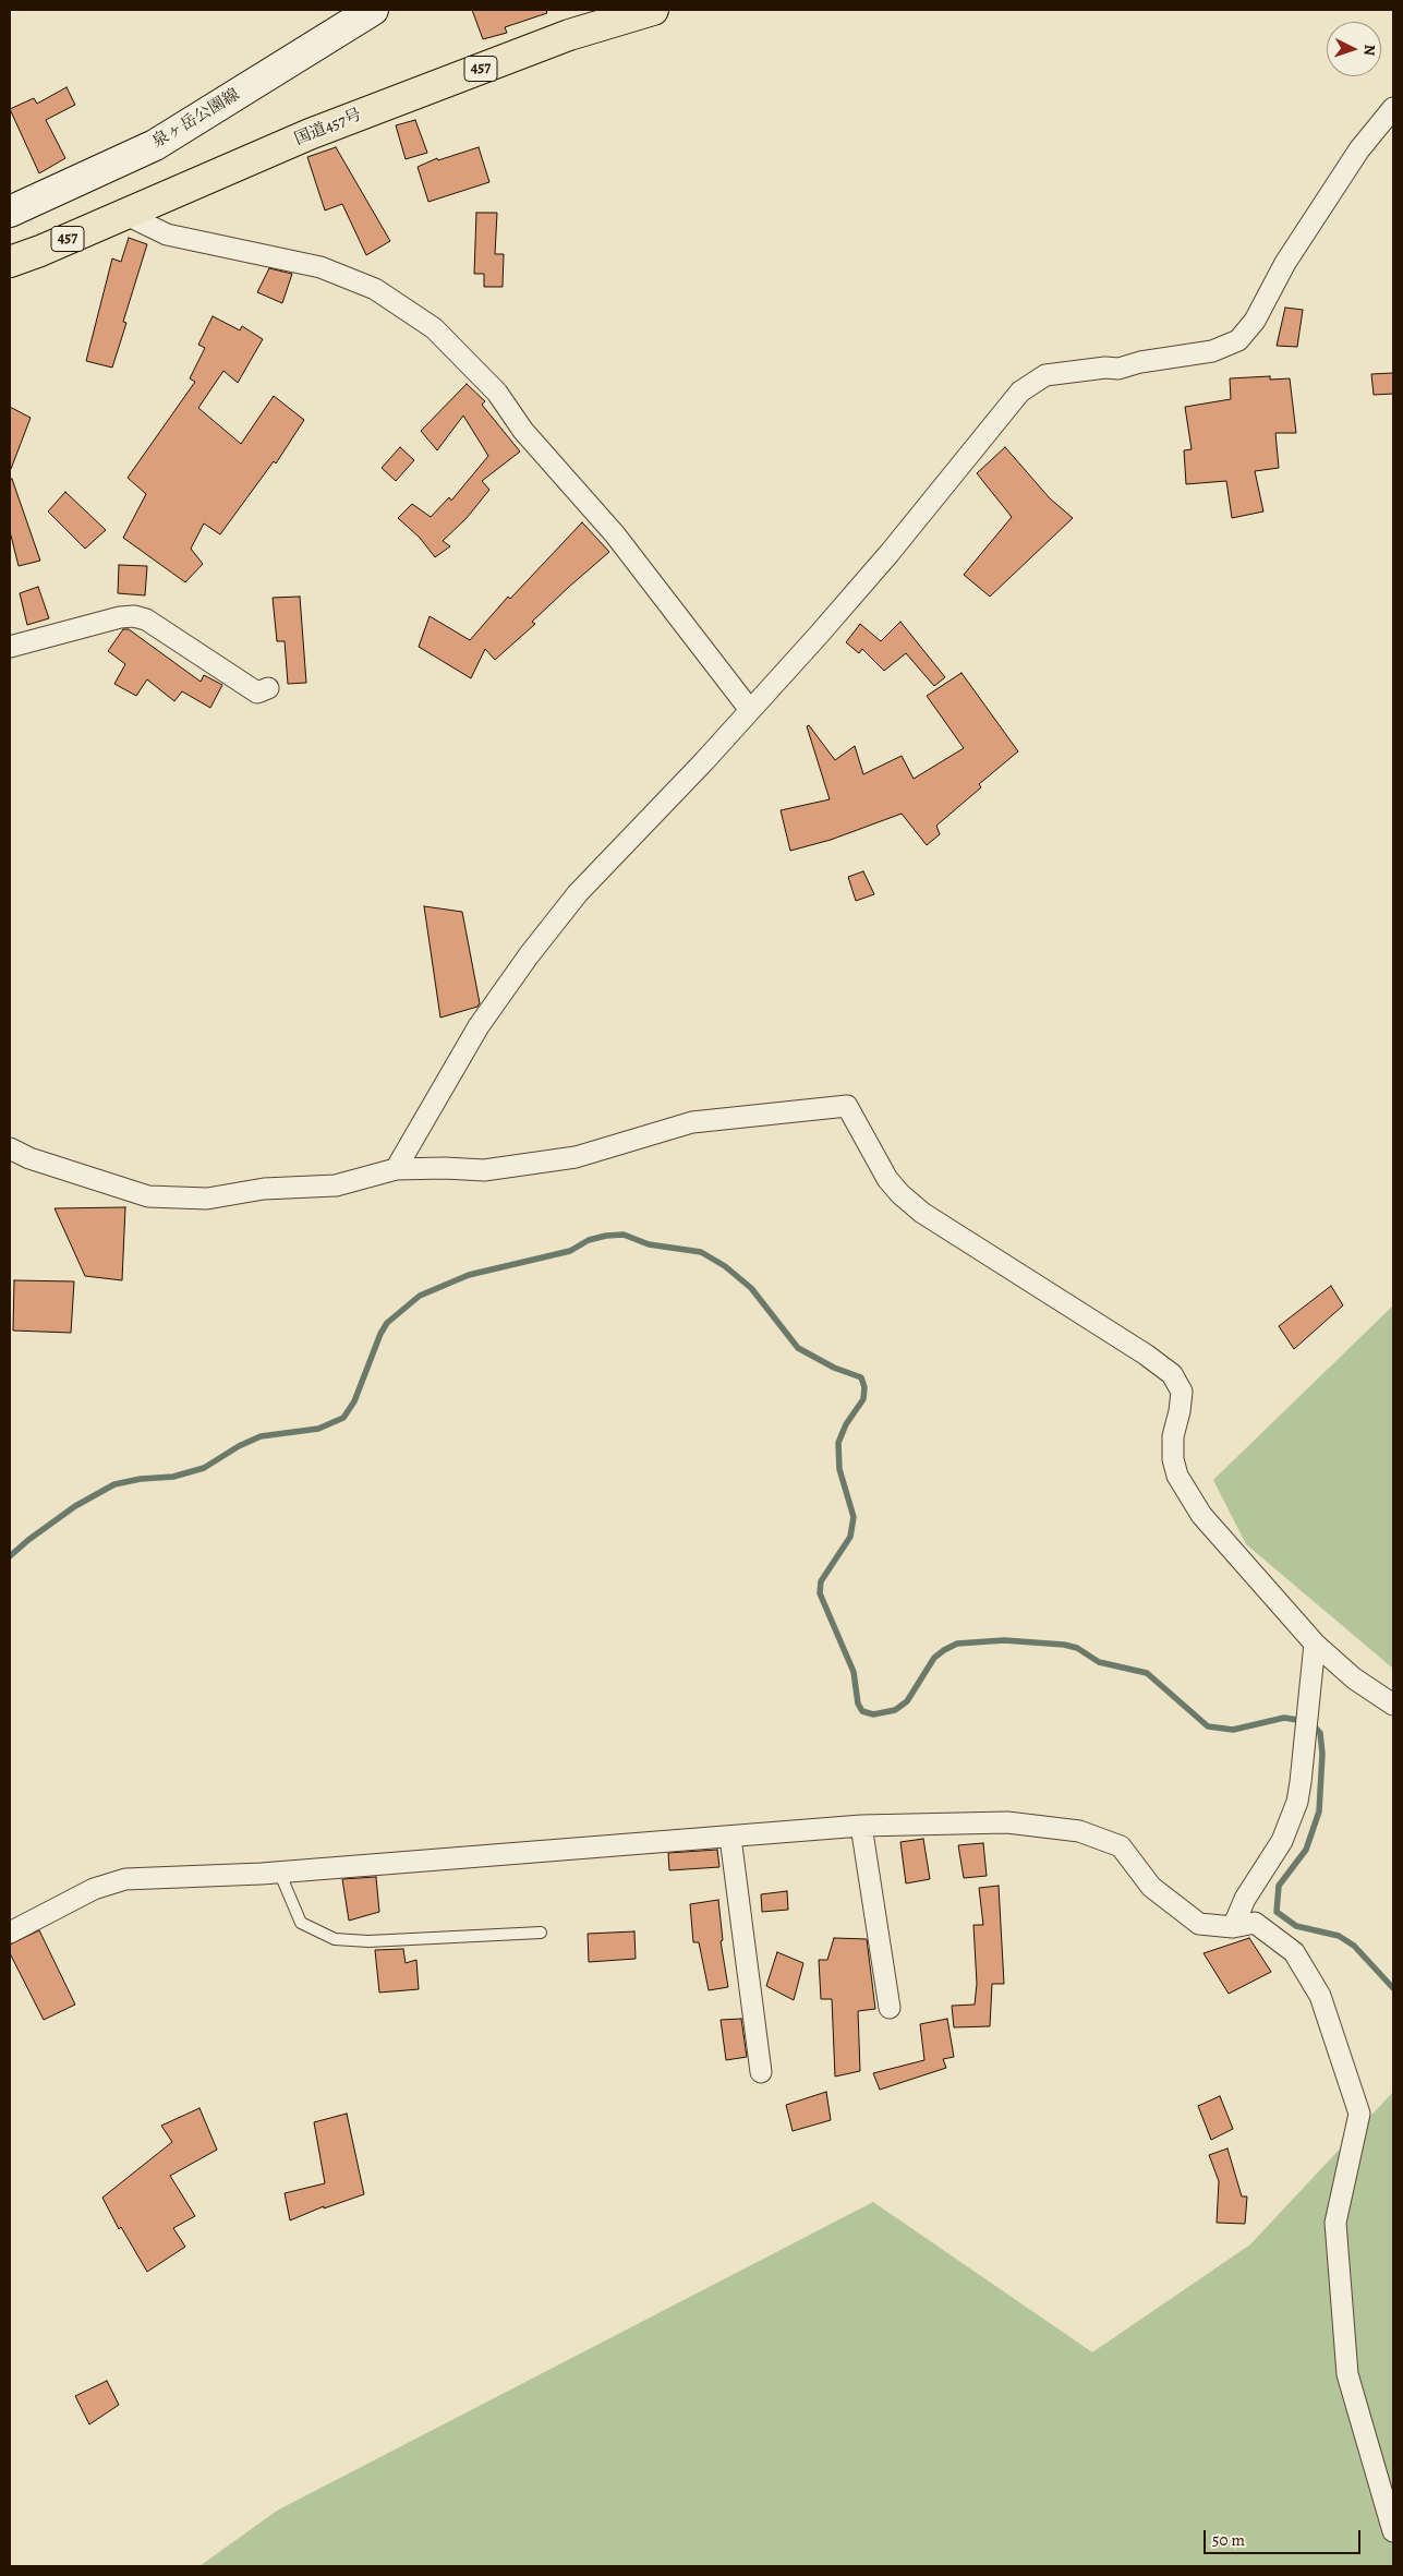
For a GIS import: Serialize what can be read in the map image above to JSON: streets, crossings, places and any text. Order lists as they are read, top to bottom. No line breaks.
{"streets":{"highway":["457","国道457号"],"main road":["泉ヶ岳公園線"]},"scale_bar":"50 m","north":"right"}
